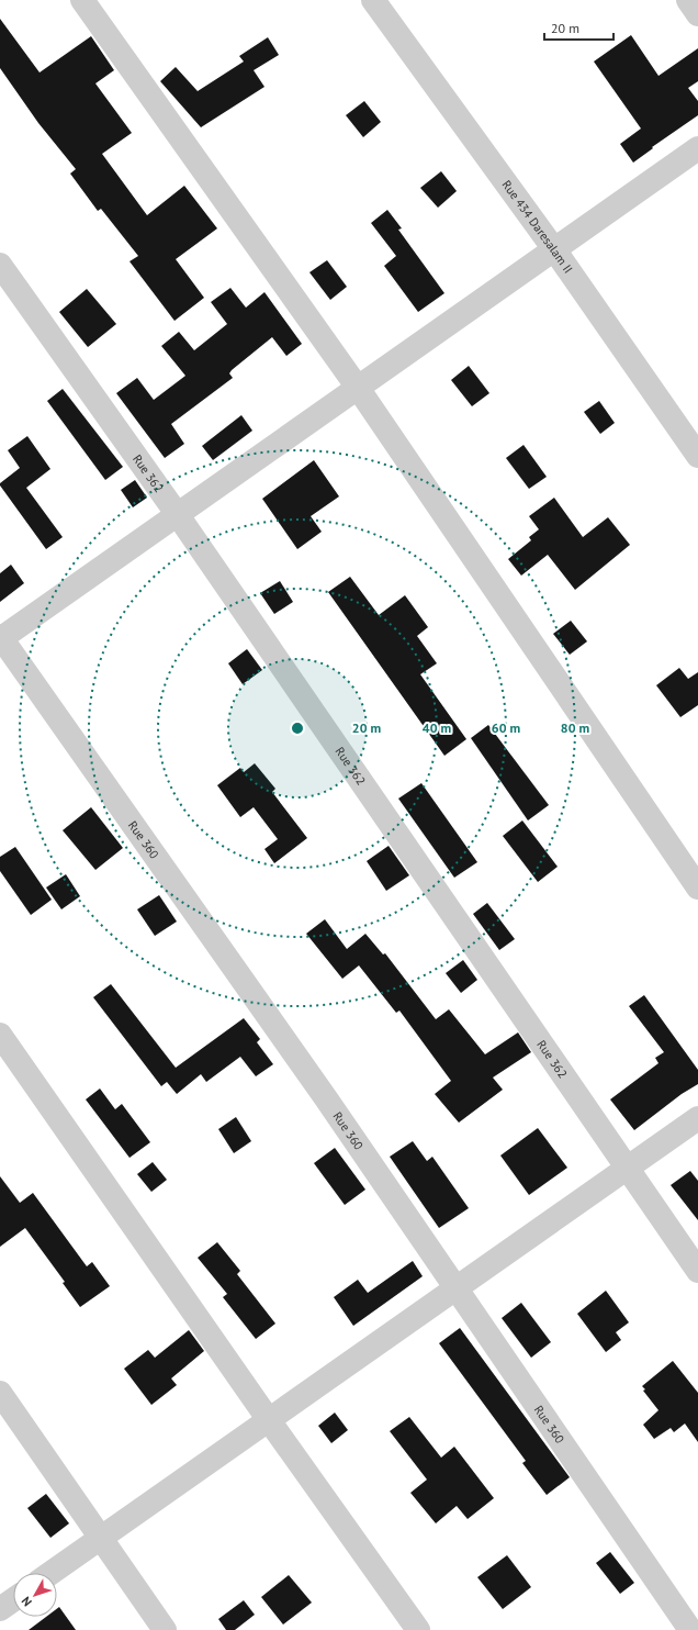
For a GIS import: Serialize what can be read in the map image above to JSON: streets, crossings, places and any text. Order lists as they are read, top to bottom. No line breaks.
{"streets":{"street":["Rue 434 Daresalam II","Rue 362","Rue 360"]},"scale_bar":"20 m","north":"bottom left","rings":["20 m","40 m","60 m","80 m"]}
